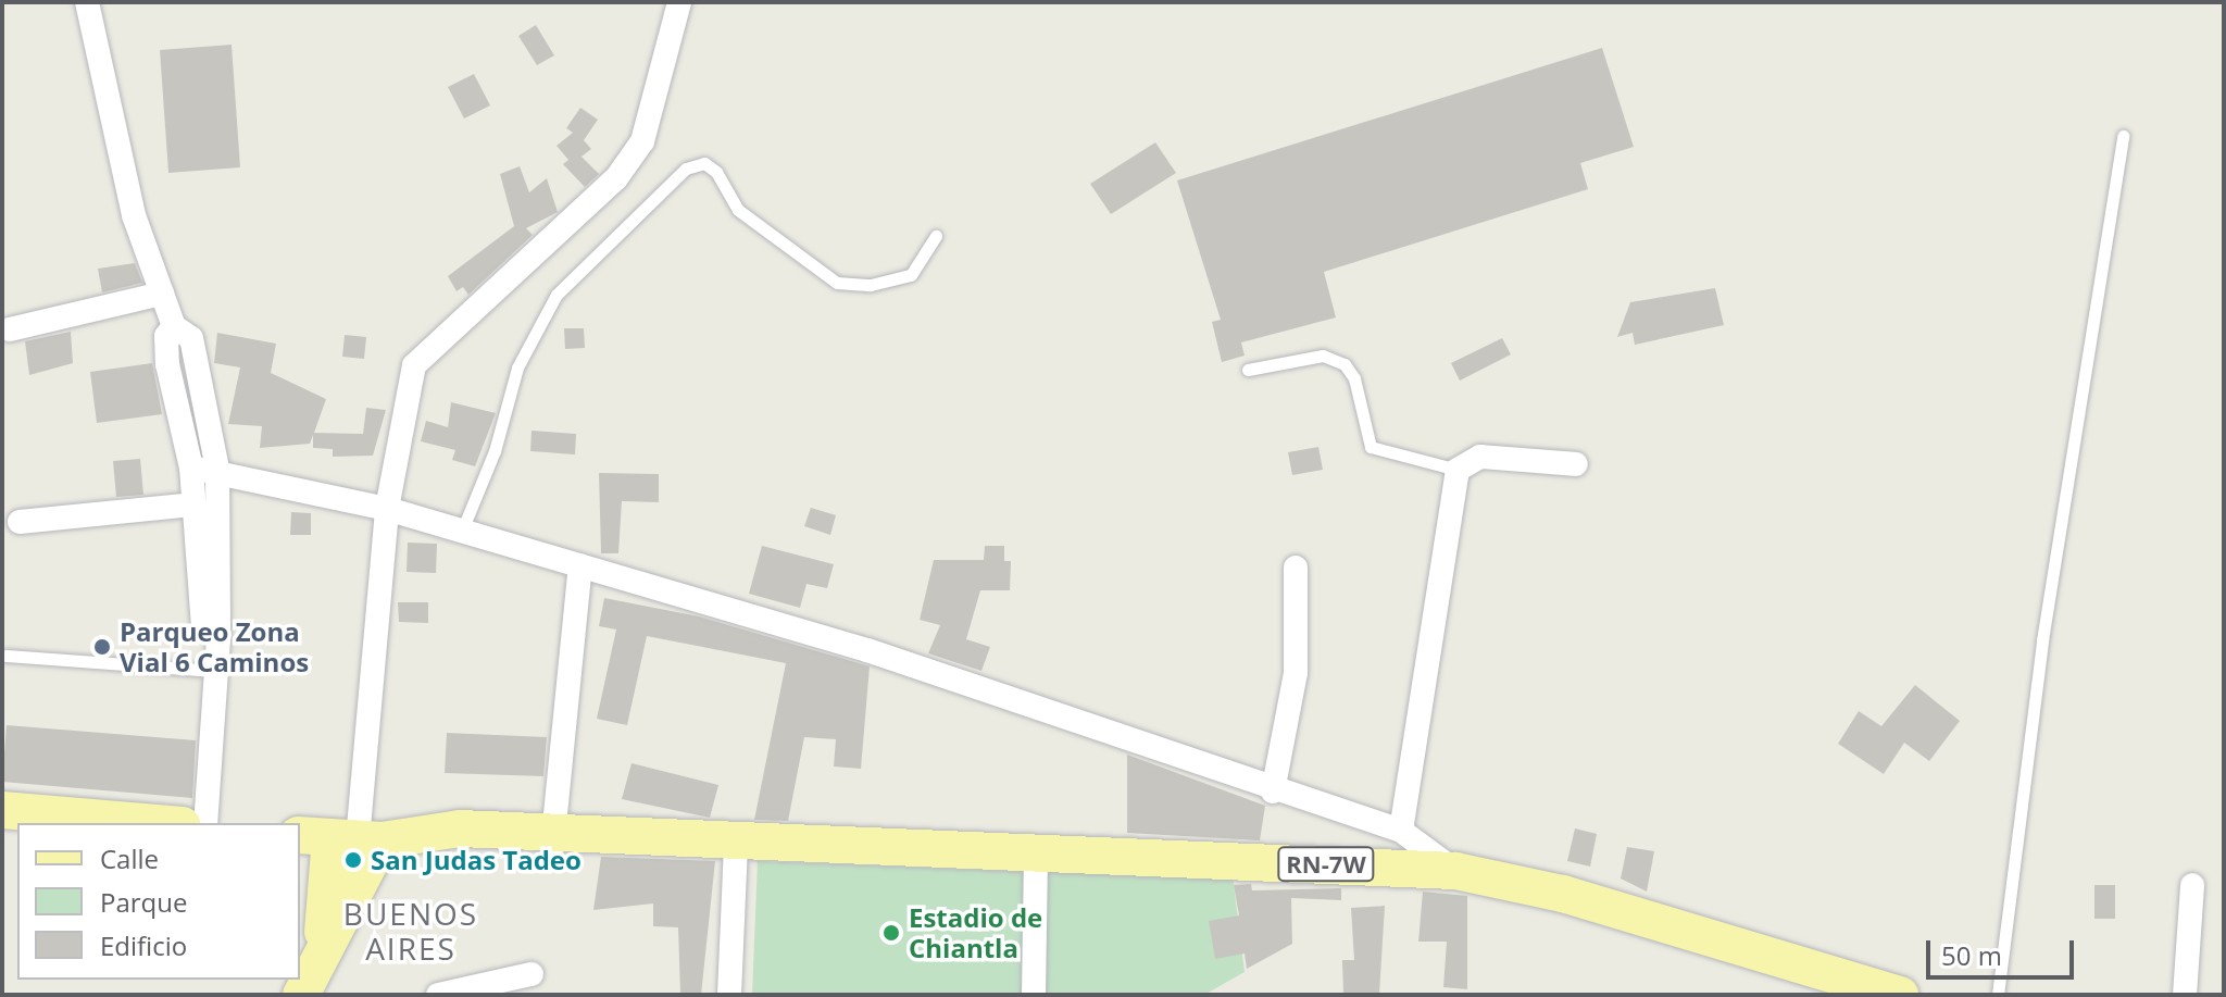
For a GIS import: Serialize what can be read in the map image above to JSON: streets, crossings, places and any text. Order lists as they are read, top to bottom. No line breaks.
{"streets":{"main road":["RN-7W"]},"districts":["BUENOS AIRES"],"places":["Parqueo Zona Vial 6 Caminos","San Judas Tadeo","Estadio de Chiantla"],"legend":["Calle","Parque","Edificio"],"scale_bar":"50 m"}
